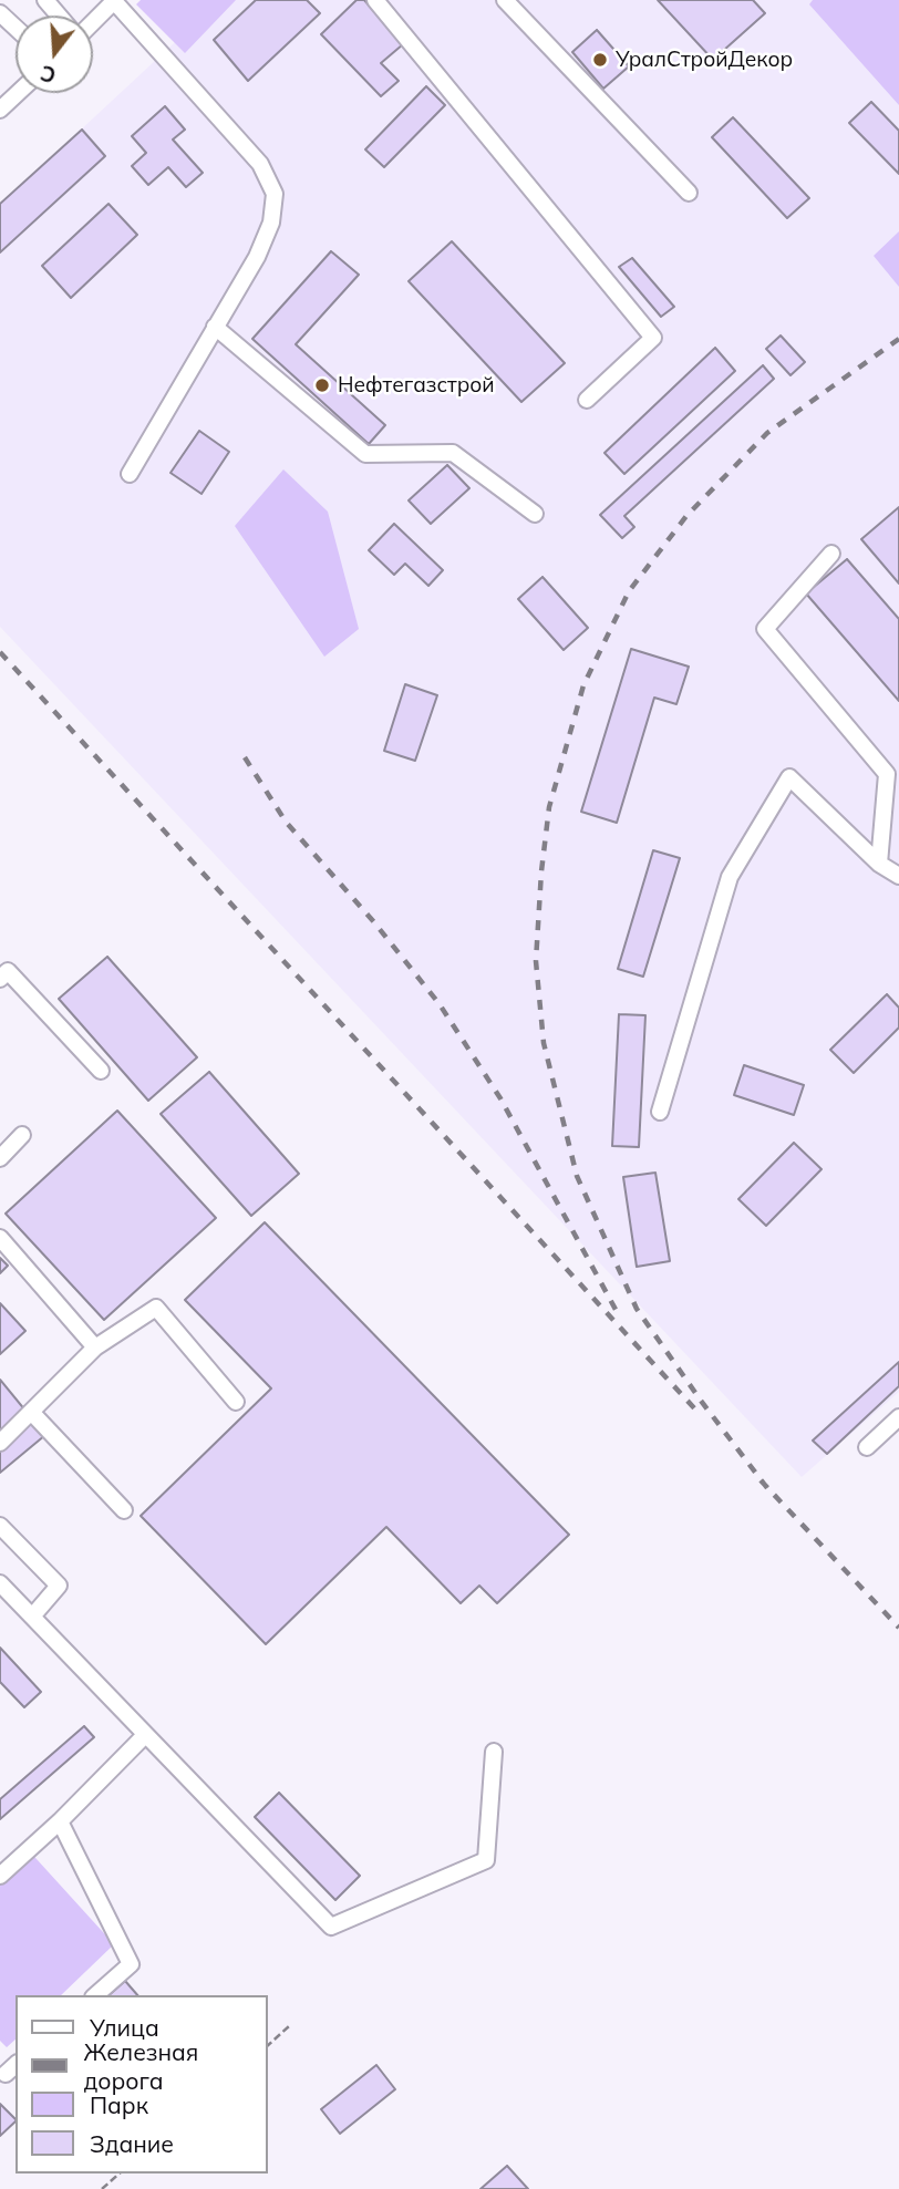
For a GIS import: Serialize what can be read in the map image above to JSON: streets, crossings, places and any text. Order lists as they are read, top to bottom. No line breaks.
{"places":["УралСтройДекор","Нефтегазстрой"],"legend":["Улица","Железная дорога","Парк","Здание"],"north":"bottom"}
